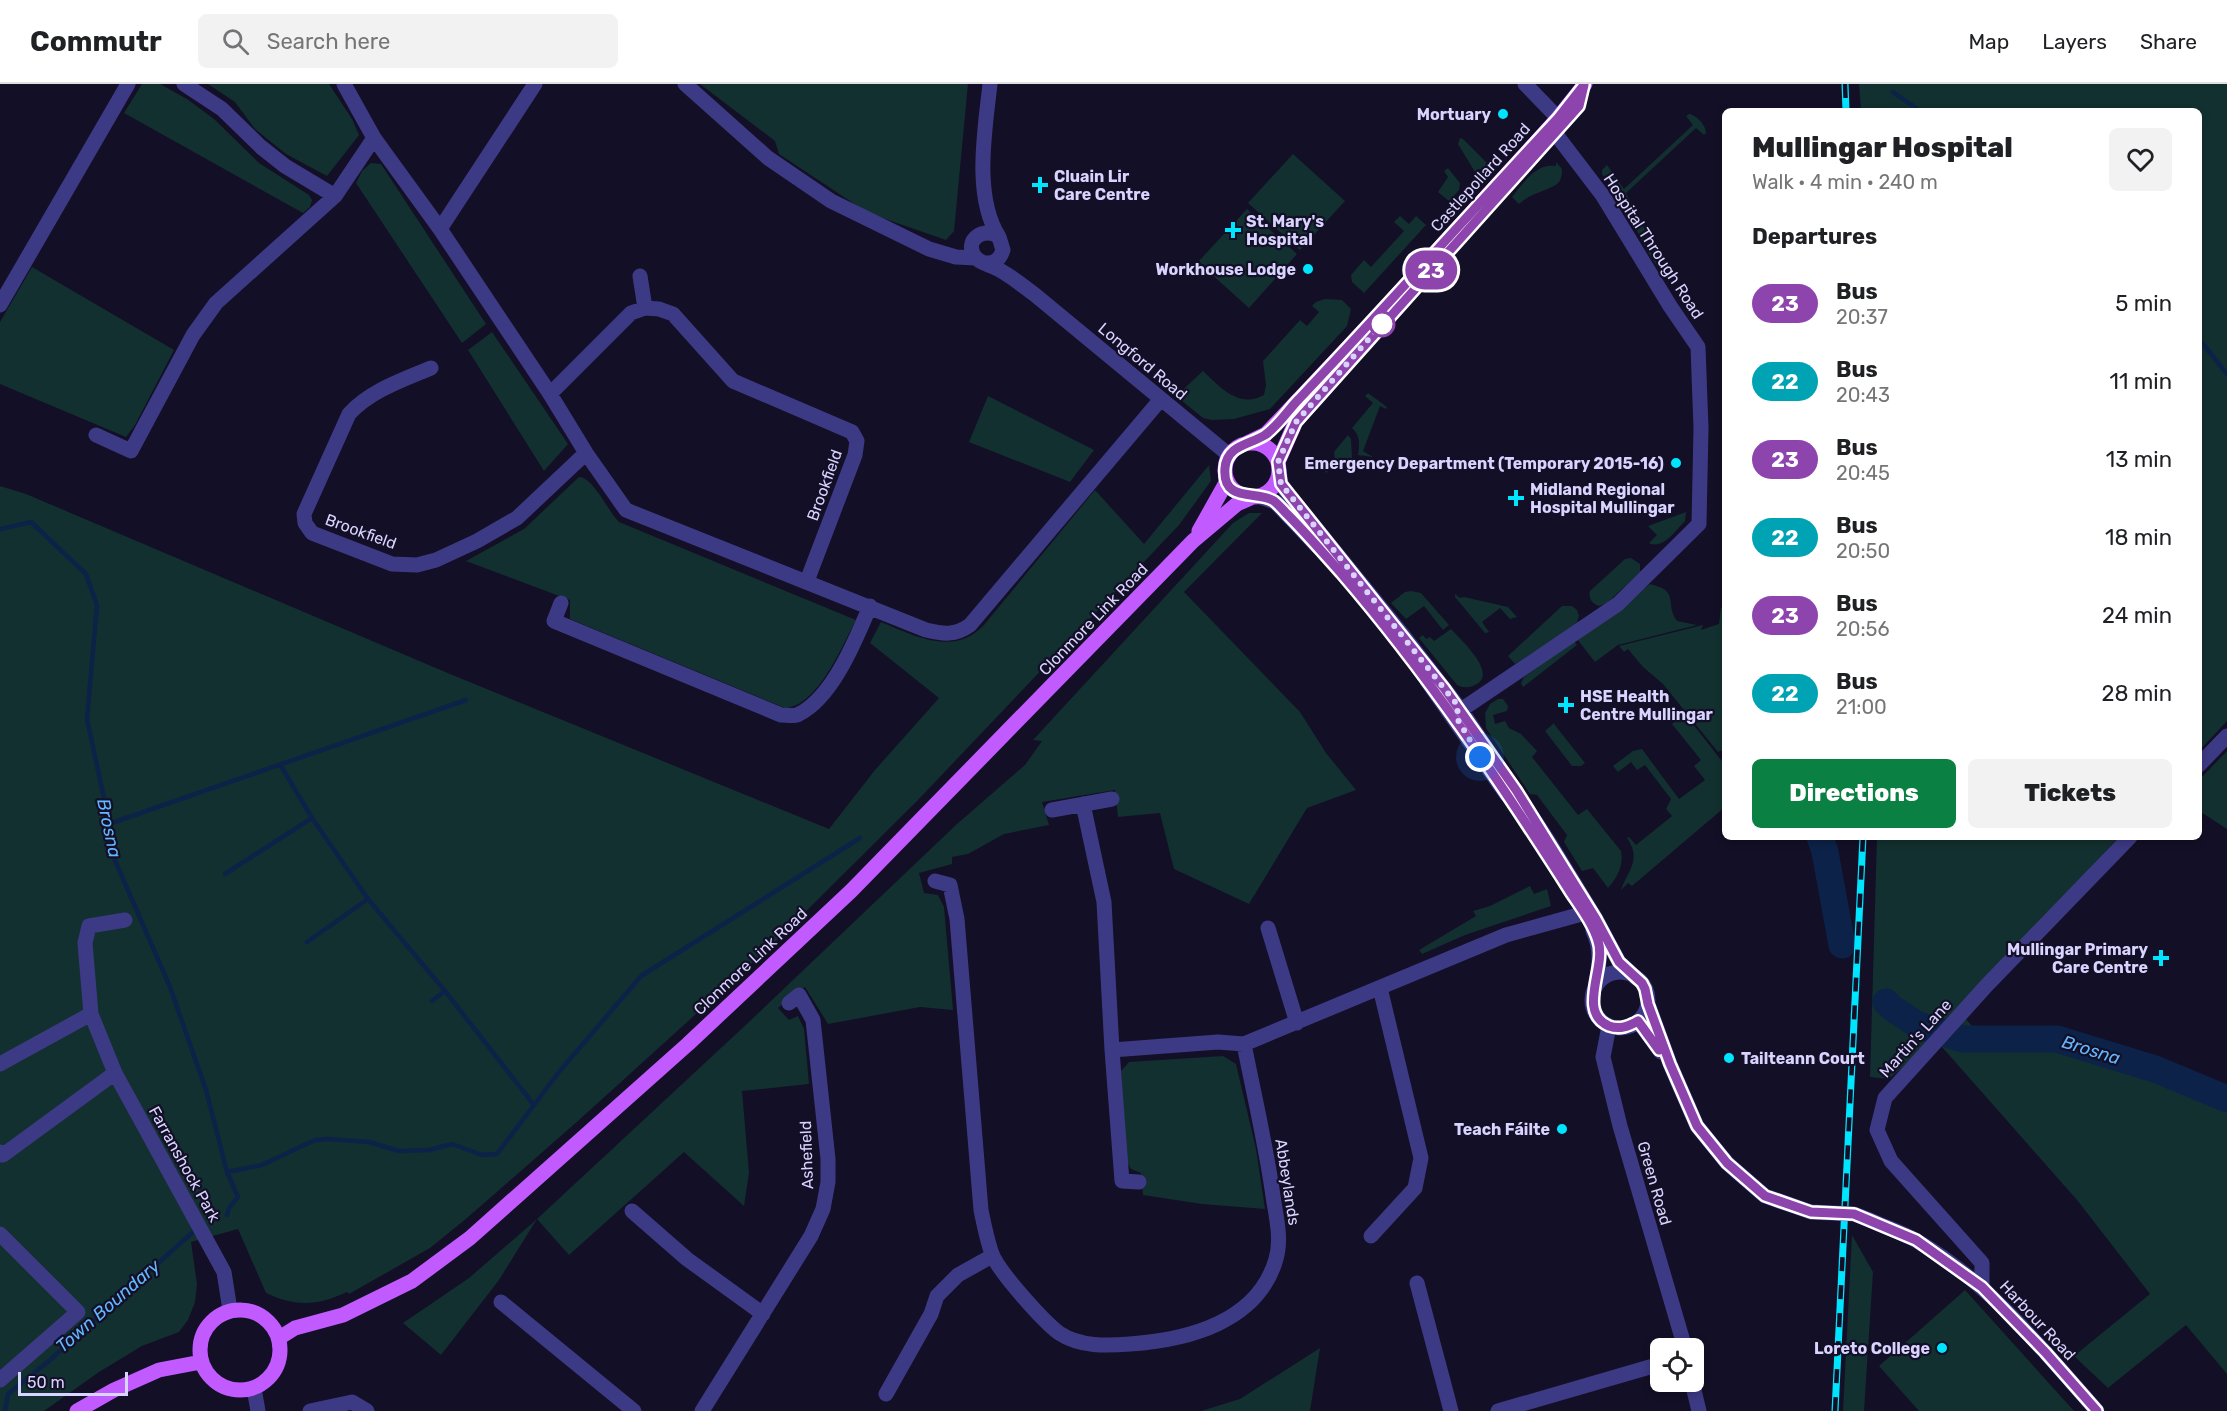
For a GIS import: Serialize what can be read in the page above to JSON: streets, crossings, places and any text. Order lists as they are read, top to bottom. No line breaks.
{"streets":{"main road":["Castlepollard Road","Clonmore Link Road"],"street":["Hospital Through Road","Longford Road","Brookfield","Martin's Lane","Ashefield","Farranshock Park","Abbeylands","Green Road","Harbour Road"]},"crossings":[["Castlepollard Road","Hospital Through Road"],["Castlepollard Road","Longford Road"],["Castlepollard Road","Clonmore Link Road"],["Longford Road","Clonmore Link Road"],["Clonmore Link Road","Farranshock Park"],["Martin's Lane","Harbour Road"],["Green Road","Harbour Road"]],"water":["Brosna","Town Boundary"],"places":{"other":["Mortuary","Workhouse Lodge","Emergency Department (Temporary 2015-16)","Tailteann Court","Teach Fáilte","Loreto College"],"health":["Cluain Lir Care Centre","St. Mary's Hospital","Midland Regional Hospital Mullingar","HSE Health Centre Mullingar","Mullingar Primary Care Centre"]},"lines":["bus line 23"],"scale_bar":"50 m","page":{"header":"Commutr","search":"Search here","nav":["Map","Layers","Share"],"on_map":"23","heading":[["Mullingar Hospital","Walk · 4 min · 240 m"],"Departures"],"list":[{"mark":"23","name":"Bus","note":"20:37","value":"5 min"},{"mark":"22","name":"Bus","note":"20:43","value":"11 min"},{"mark":"23","name":"Bus","note":"20:45","value":"13 min"},{"mark":"22","name":"Bus","note":"20:50","value":"18 min"},{"mark":"23","name":"Bus","note":"20:56","value":"24 min"},{"mark":"22","name":"Bus","note":"21:00","value":"28 min"}],"buttons":["Directions","Tickets"],"scale":"50 m"}}
